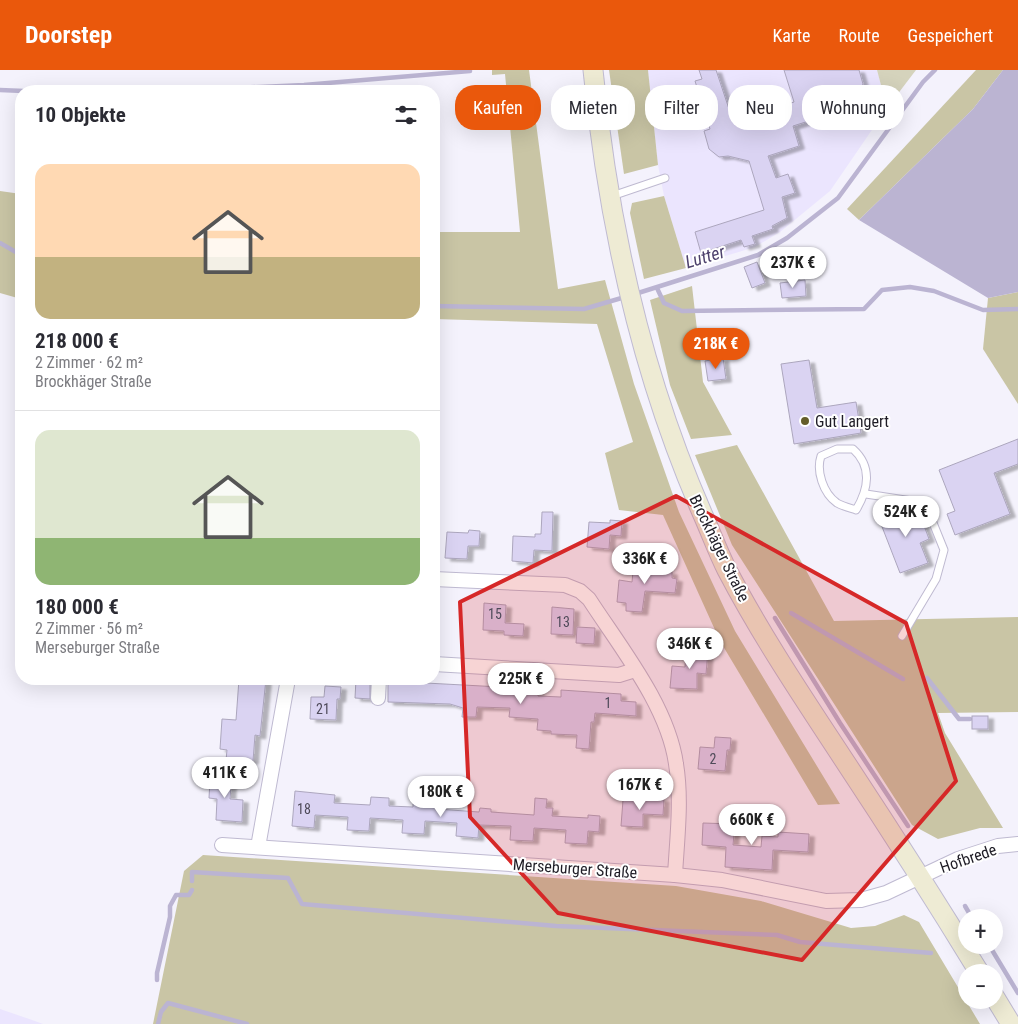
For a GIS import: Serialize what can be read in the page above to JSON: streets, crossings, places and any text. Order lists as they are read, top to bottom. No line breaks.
{"streets":{"main road":["Brockhäger Straße"],"street":["Hofbrede","Merseburger Straße"]},"crossings":[["Brockhäger Straße","Hofbrede"],["Brockhäger Straße","Merseburger Straße"],["Hofbrede","Merseburger Straße"]],"water":["Lutter"],"places":["Gut Langert"],"house_numbers":["15","13","1","21","2","18"],"page":{"header":"Doorstep","nav":["Karte","Route","Gespeichert"],"chip":["Kaufen","Mieten","Filter","Neu","Wohnung"],"heading":"10 Objekte","list":[{"name":"218 000 €","note":"2 Zimmer · 62 m² · Brockhäger Straße"},{"name":"180 000 €","note":"2 Zimmer · 56 m² · Merseburger Straße"}],"price":["237K €","218K €","524K €","336K €","346K €","225K €","411K €","167K €","180K €","660K €"],"map_buttons":["+","−"]}}
